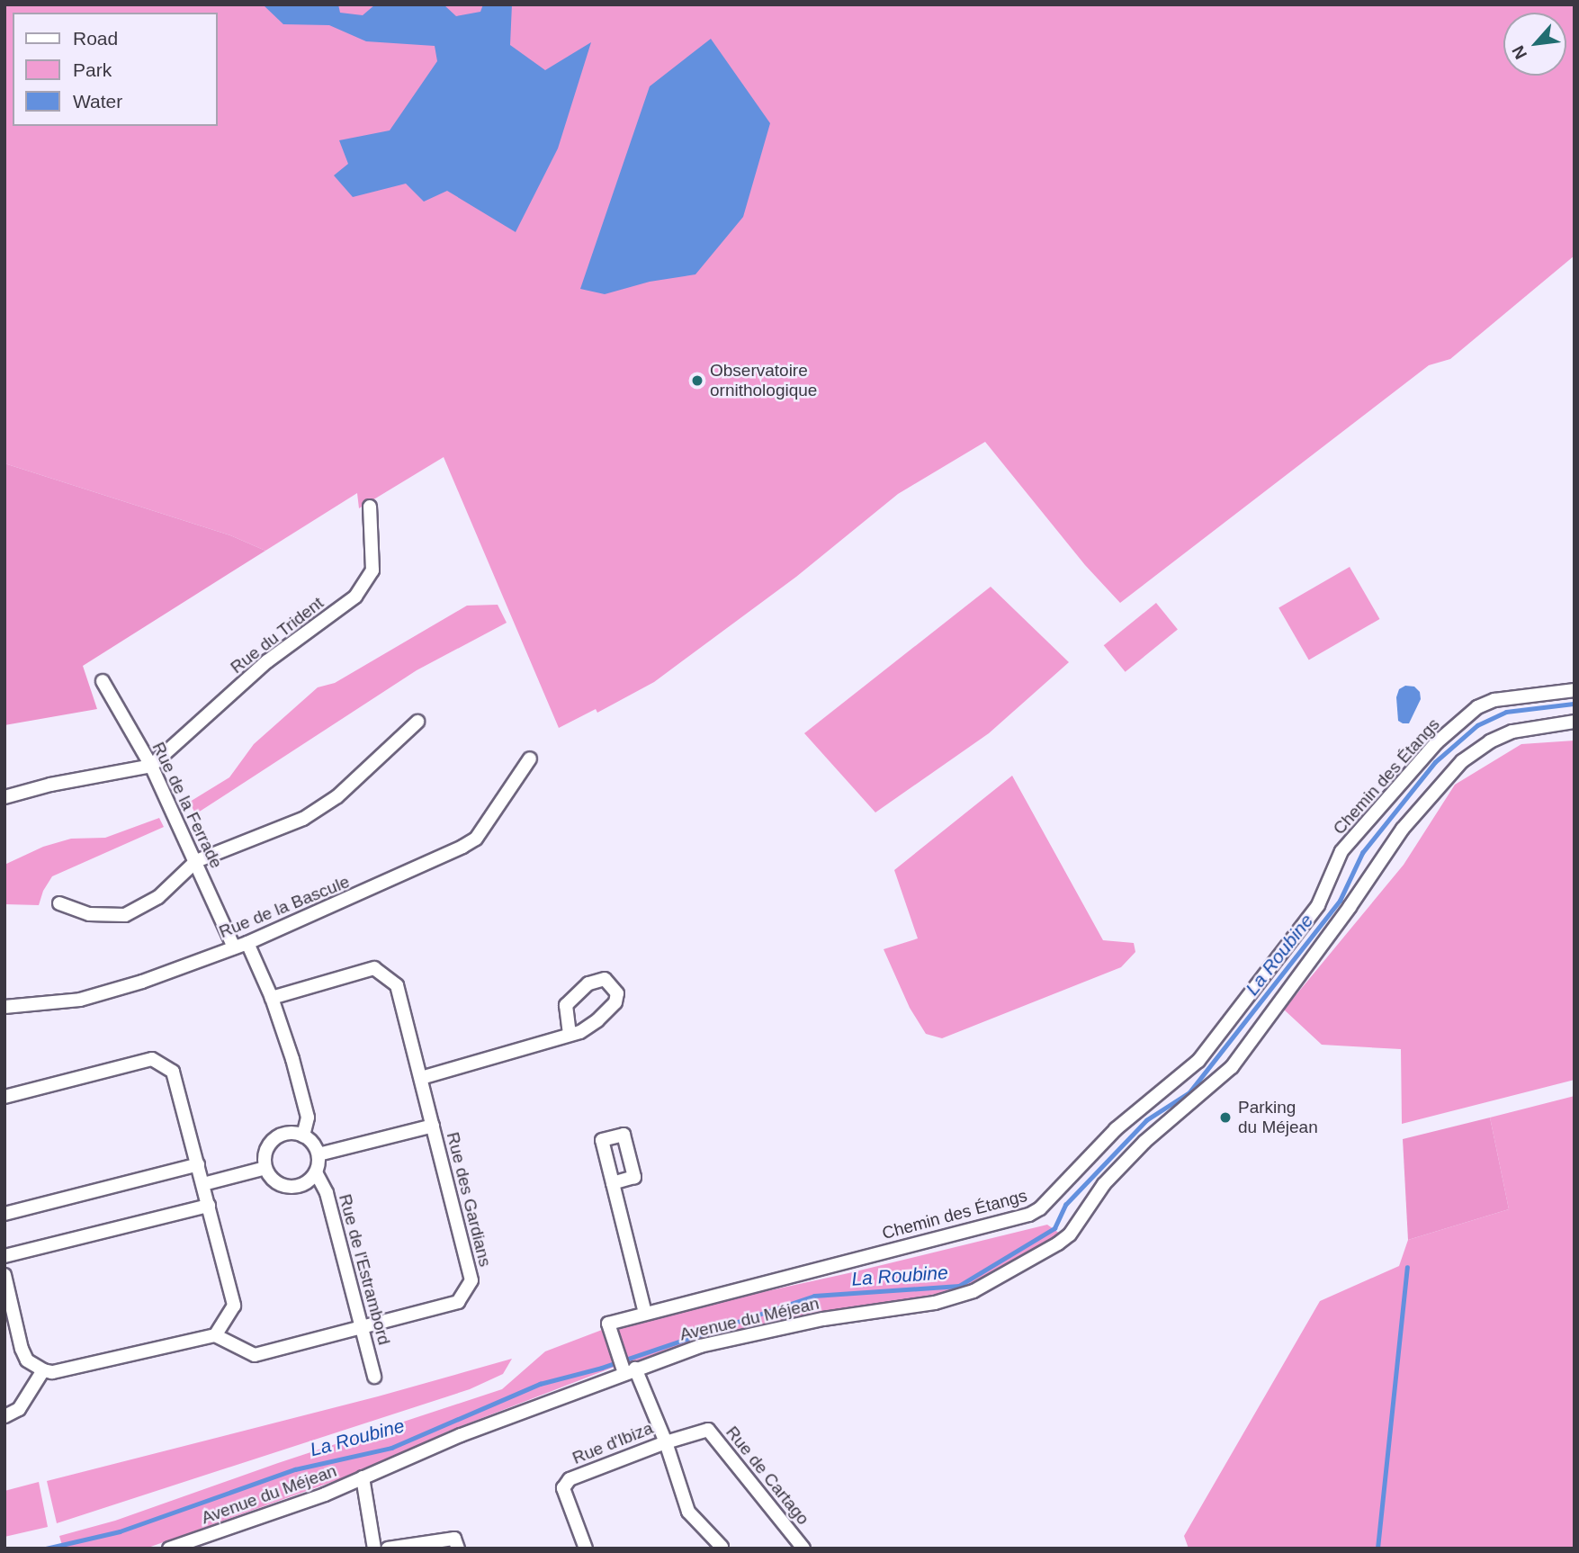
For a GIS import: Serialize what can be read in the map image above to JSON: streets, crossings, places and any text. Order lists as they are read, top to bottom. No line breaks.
{"streets":{"street":["Rue du Trident","Chemin des Étangs","Rue de la Ferrade","Rue de la Bascule","Rue des Gardians","Rue de l'Estrambord","Avenue du Méjean","Rue d'Ibiza","Rue de Cartago"]},"crossings":[["Rue du Trident","Rue de la Ferrade"],["Chemin des Étangs","Rue d'Ibiza"],["Rue de la Ferrade","Rue de la Bascule"],["Rue des Gardians","Rue de l'Estrambord"],["Avenue du Méjean","Rue d'Ibiza"],["Rue d'Ibiza","Rue de Cartago"]],"water":["La Roubine"],"places":["Observatoire ornithologique","Parking du Méjean"],"legend":["Road","Park","Water"],"north":"bottom left"}
